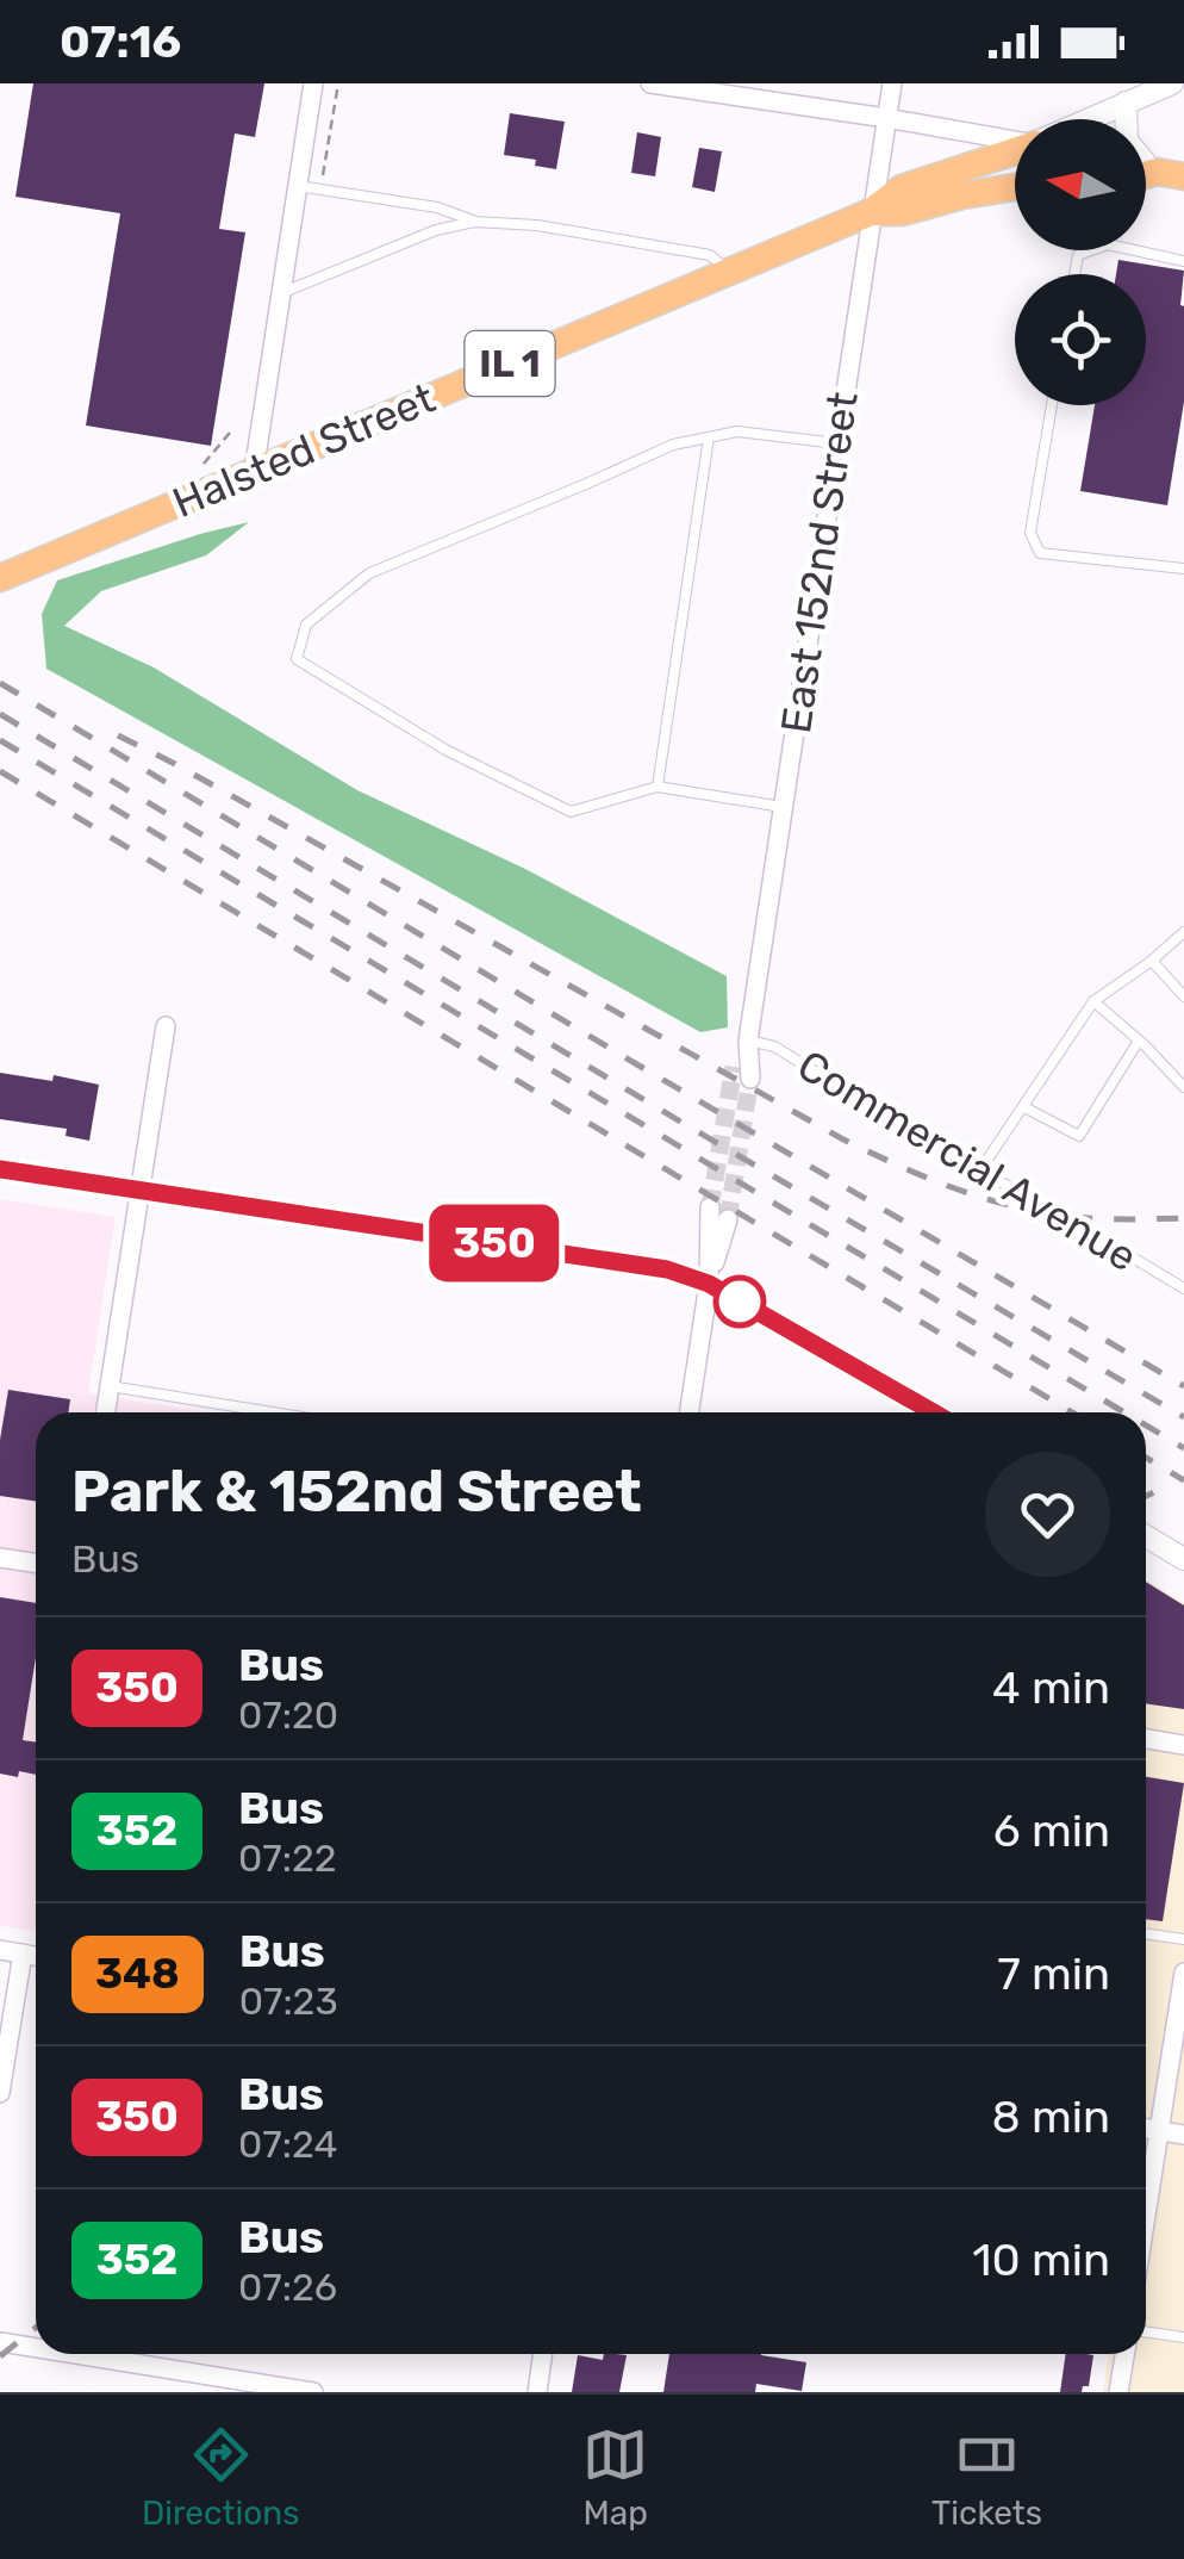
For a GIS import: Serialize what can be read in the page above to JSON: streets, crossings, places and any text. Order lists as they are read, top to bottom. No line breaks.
{"streets":{"main road":["IL 1","Halsted Street"],"street":["East 152nd Street"],"lane":["Commercial Avenue"]},"crossings":[["Halsted Street","East 152nd Street"],["East 152nd Street","Commercial Avenue"]],"lines":["bus line 350"],"north":"left","page":{"status":"07:16","on_map":"350","heading":["Park & 152nd Street","Bus"],"list":[{"mark":"350","name":"Bus","note":"07:20","value":"4 min"},{"mark":"352","name":"Bus","note":"07:22","value":"6 min"},{"mark":"348","name":"Bus","note":"07:23","value":"7 min"},{"mark":"350","name":"Bus","note":"07:24","value":"8 min"},{"mark":"352","name":"Bus","note":"07:26","value":"10 min"}],"tabs":["Directions","Map","Tickets"]}}
